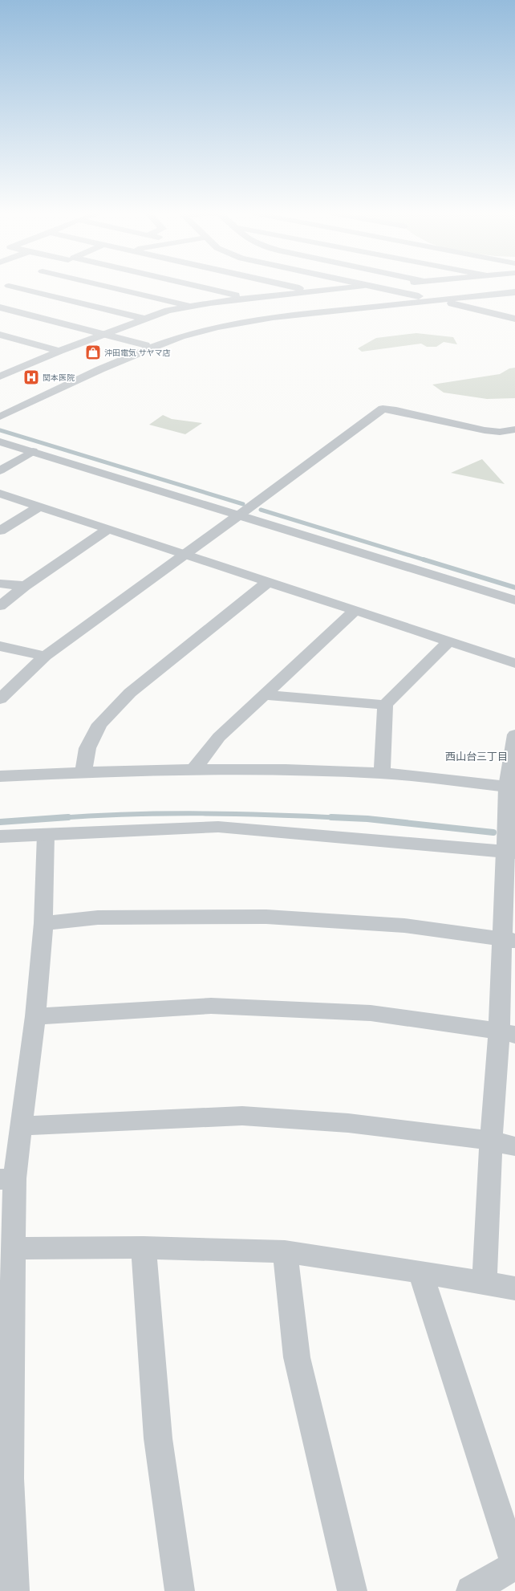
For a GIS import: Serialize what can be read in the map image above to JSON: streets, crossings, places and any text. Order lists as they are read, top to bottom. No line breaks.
{"districts":["西山台三丁目"],"places":{"shop":["沖田電気 サヤマ店"],"hospital":["関本医院"]}}
